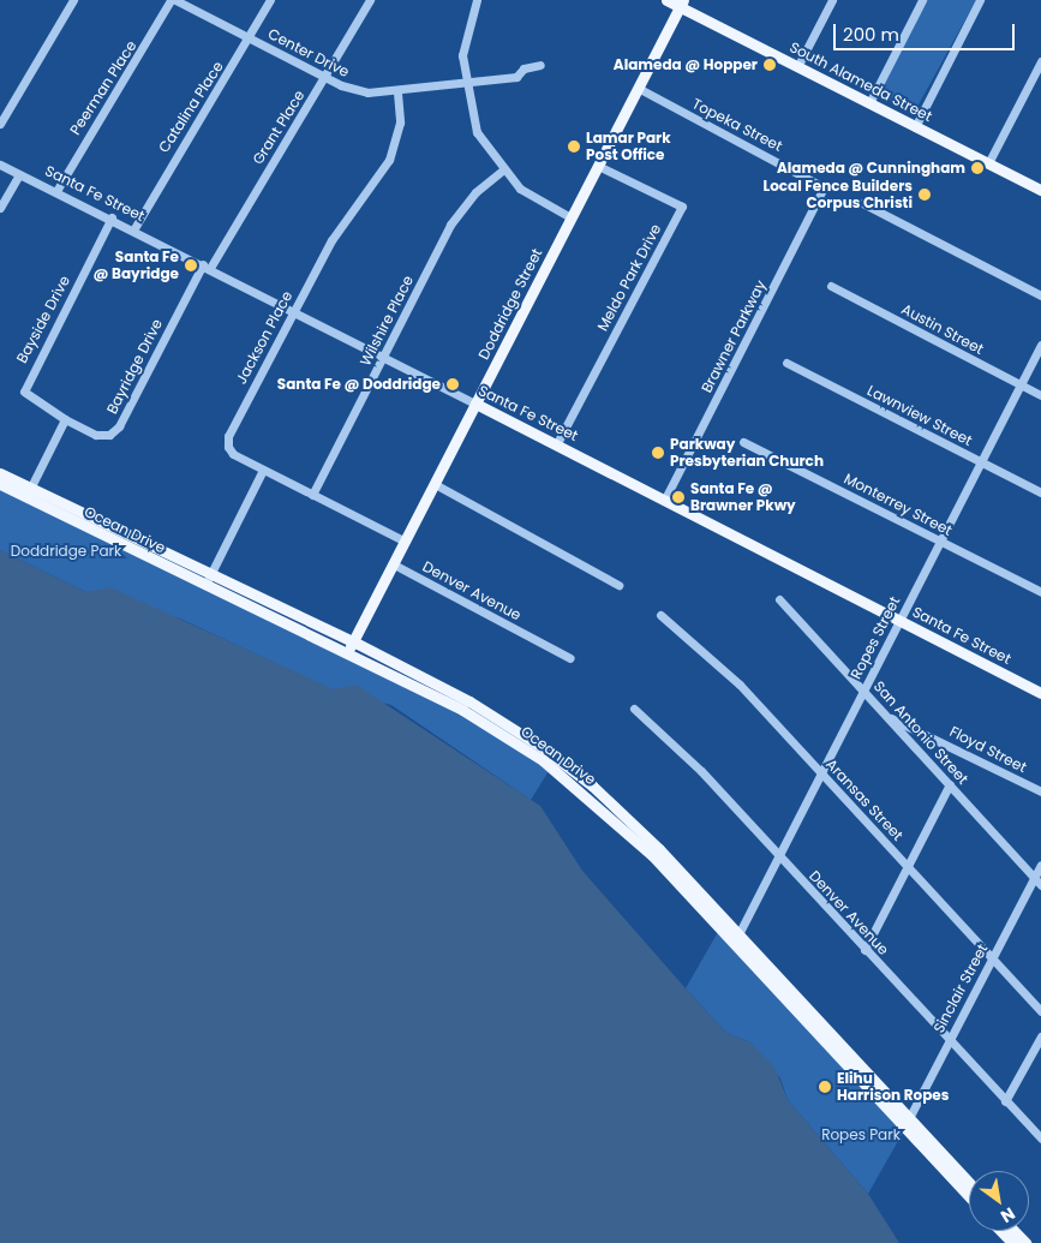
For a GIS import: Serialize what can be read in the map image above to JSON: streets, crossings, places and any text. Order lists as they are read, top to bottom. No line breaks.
{"streets":{"main road":["South Alameda Street","Santa Fe Street","Doddridge Street","Ocean Drive"],"street":["Center Drive","Peerman Place","Catalina Place","Topeka Street","Grant Place","Meldo Park Drive","Bayside Drive","Wilshire Place","Austin Street","Brawner Parkway","Jackson Place","Bayridge Drive","Lawnview Street","Monterrey Street","Denver Avenue","Ropes Street","San Antonio Street","Floyd Street","Aransas Street","Sinclair Street"]},"crossings":[["Center Drive","Peerman Place"],["Center Drive","Catalina Place"],["Center Drive","Grant Place"],["Center Drive","Jackson Place"],["South Alameda Street","Doddridge Street"],["Peerman Place","Santa Fe Street"],["Catalina Place","Santa Fe Street"],["Topeka Street","Doddridge Street"],["Topeka Street","Brawner Parkway"],["Grant Place","Santa Fe Street"],["Grant Place","Bayridge Drive"],["Santa Fe Street","Meldo Park Drive"],["Santa Fe Street","Doddridge Street"],["Santa Fe Street","Bayside Drive"],["Santa Fe Street","Wilshire Place"],["Santa Fe Street","Brawner Parkway"],["Santa Fe Street","Jackson Place"],["Santa Fe Street","Bayridge Drive"],["Santa Fe Street","Ropes Street"],["Meldo Park Drive","Doddridge Street"],["Doddridge Street","Ocean Drive"],["Doddridge Street","Denver Avenue"],["Bayside Drive","Bayridge Drive"],["Austin Street","Ropes Street"],["Lawnview Street","Ropes Street"],["Monterrey Street","Ropes Street"],["Ocean Drive","Ropes Street"],["Ocean Drive","Sinclair Street"],["Denver Avenue","Ropes Street"],["Denver Avenue","Sinclair Street"],["Ropes Street","San Antonio Street"],["Ropes Street","Aransas Street"],["San Antonio Street","Floyd Street"],["San Antonio Street","Sinclair Street"],["Aransas Street","Sinclair Street"]],"parks":["Doddridge Park","Ropes Park"],"places":["Alameda @ Hopper","Lamar Park Post Office","Alameda @ Cunningham","Local Fence Builders Corpus Christi","Santa Fe @ Bayridge","Santa Fe @ Doddridge","Parkway Presbyterian Church","Santa Fe @ Brawner Pkwy","Elihu Harrison Ropes"],"scale_bar":"200 m","north":"bottom right"}
